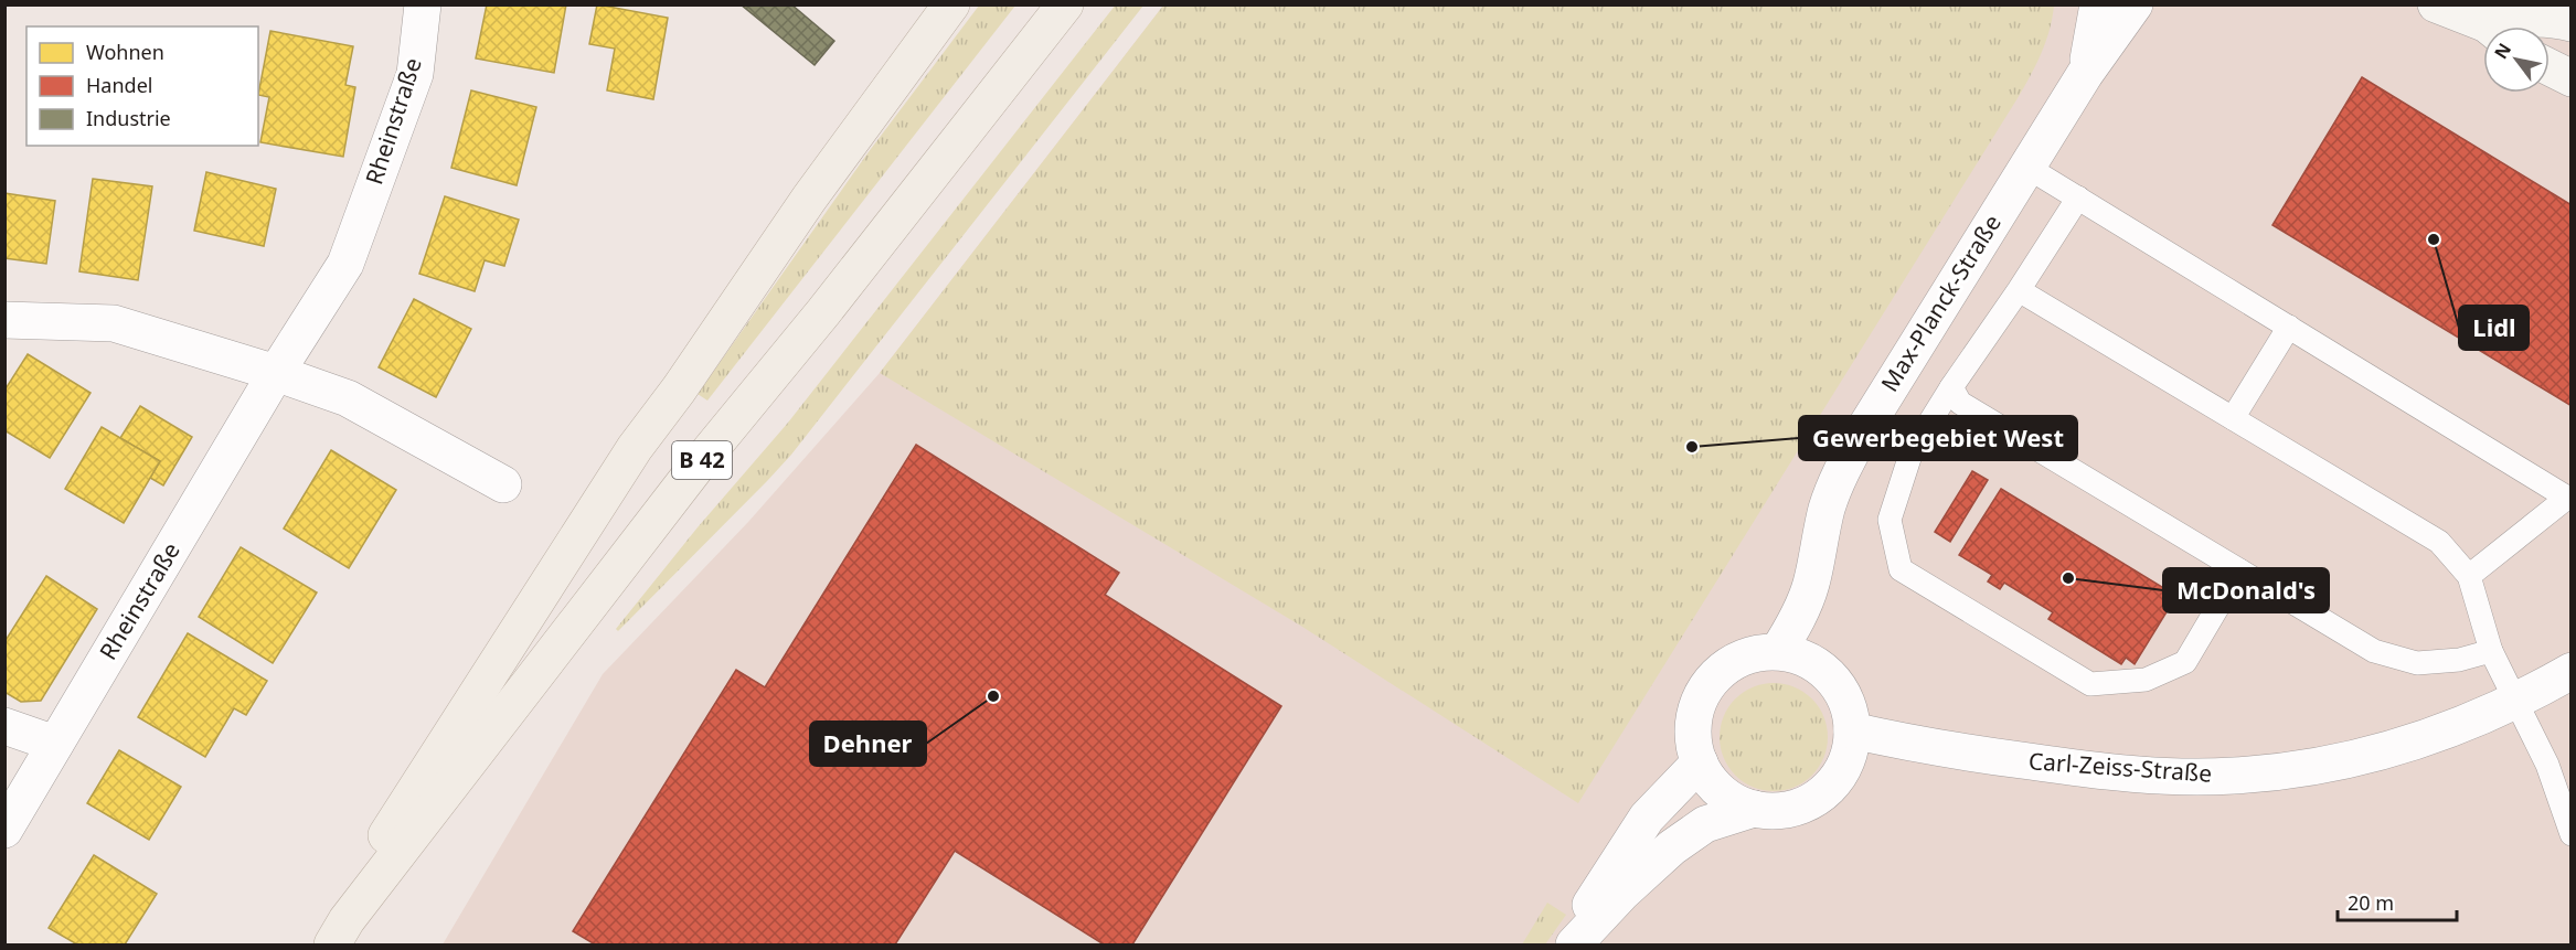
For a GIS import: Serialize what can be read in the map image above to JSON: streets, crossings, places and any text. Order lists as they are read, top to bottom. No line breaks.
{"streets":{"main road":["B 42"],"street":["Rheinstraße","Max-Planck-Straße","Carl-Zeiss-Straße"]},"crossings":[["Max-Planck-Straße","Carl-Zeiss-Straße"]],"places":["Lidl","Gewerbegebiet West","McDonald's","Dehner"],"legend":["Wohnen","Handel","Industrie"],"scale_bar":"20 m","north":"top left"}
